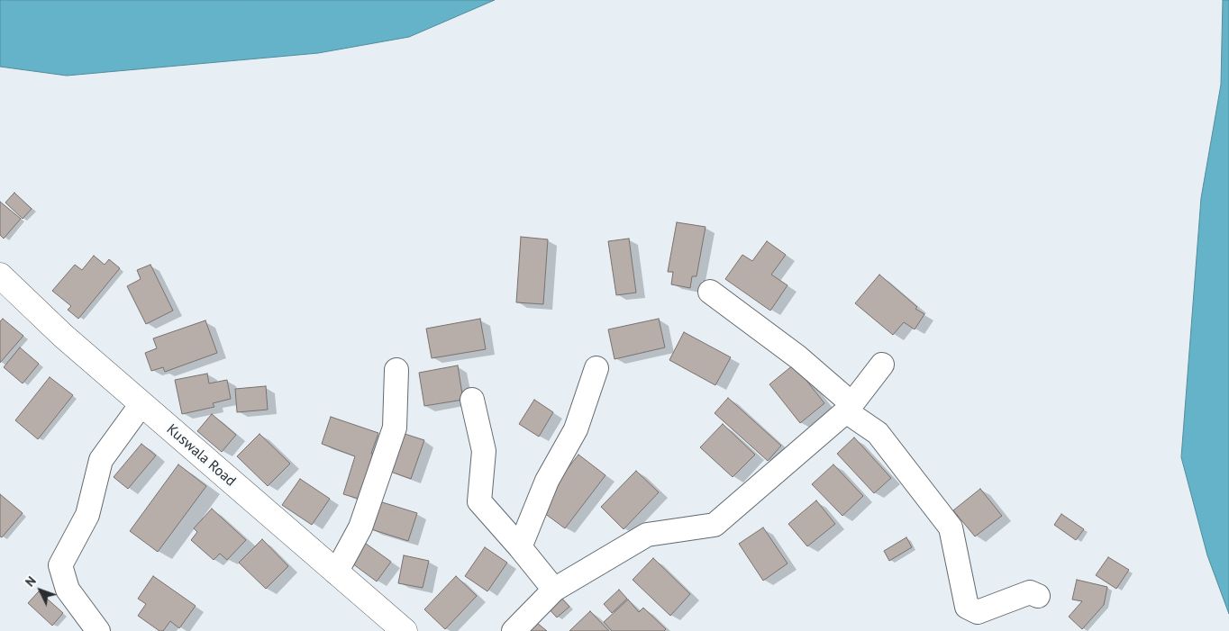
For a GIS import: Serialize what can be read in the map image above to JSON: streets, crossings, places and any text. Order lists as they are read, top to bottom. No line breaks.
{"streets":{"street":["Kuswala Road"]},"north":"top left"}
